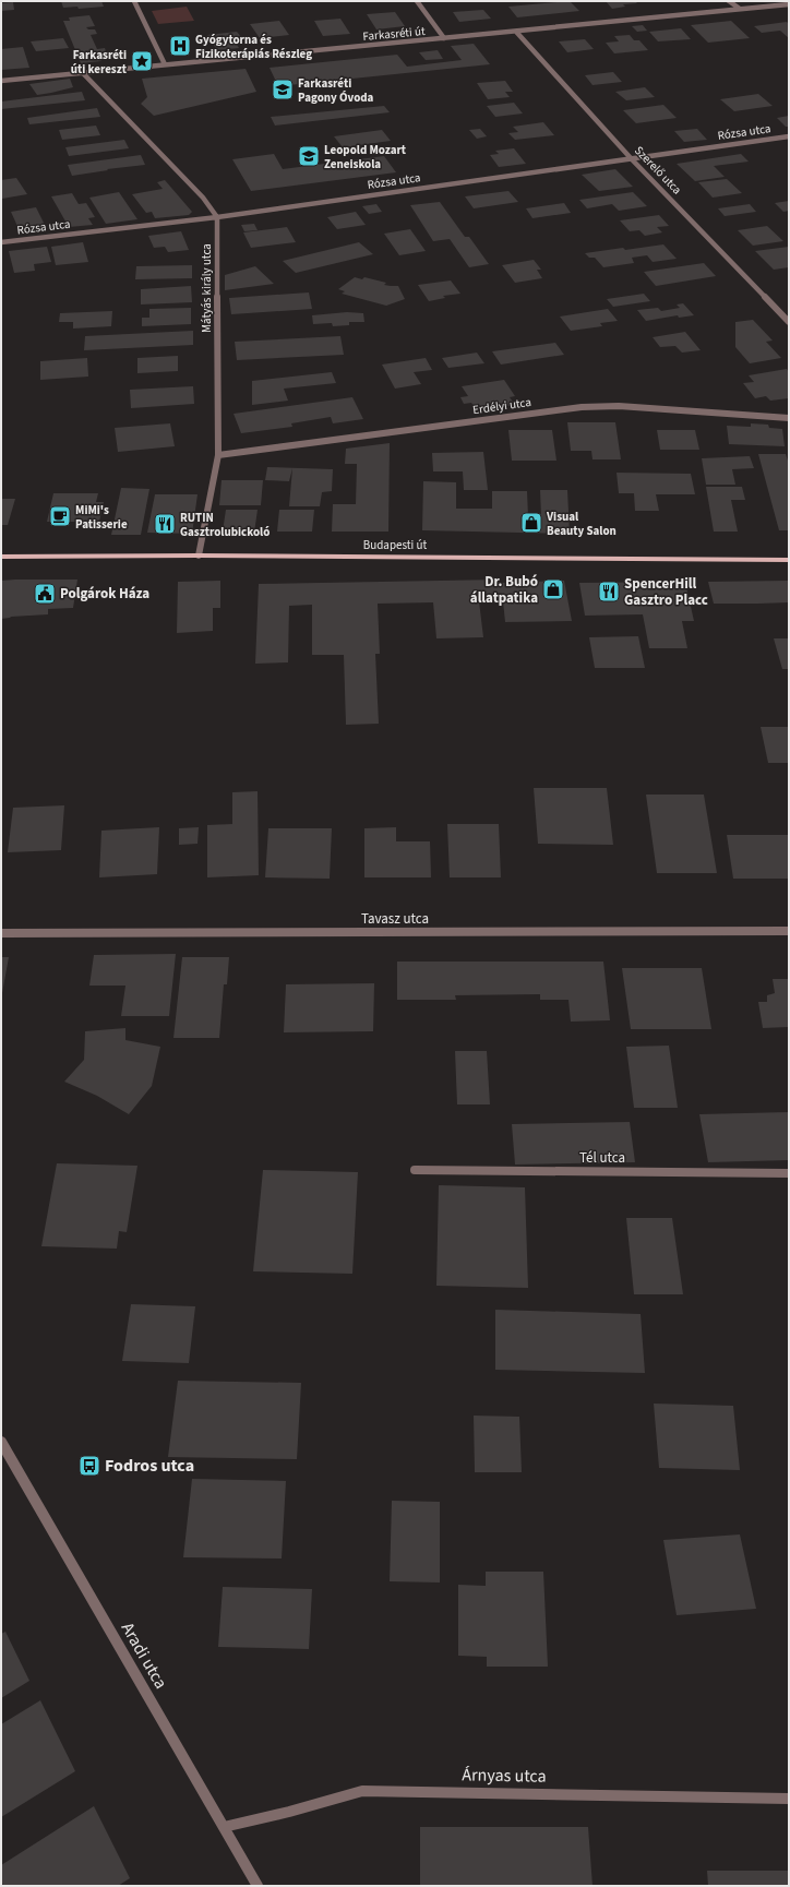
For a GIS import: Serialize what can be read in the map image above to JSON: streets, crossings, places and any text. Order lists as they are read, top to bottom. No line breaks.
{"streets":{"main road":["Budapesti út"],"street":["Farkasréti út","Rózsa utca","Szerelő utca","Mátyás király utca","Erdélyi utca","Tavasz utca","Tél utca","Aradi utca","Árnyas utca"]},"crossings":[["Farkasréti út","Szerelő utca"],["Rózsa utca","Szerelő utca"],["Rózsa utca","Mátyás király utca"],["Mátyás király utca","Erdélyi utca"],["Mátyás király utca","Budapesti út"],["Aradi utca","Árnyas utca"]],"places":{"hospital":["Gyógytorna és Fizikoterápiás Részleg"],"place":["Farkasréti úti kereszt"],"school or university":["Farkasréti Pagony Óvoda","Leopold Mozart Zeneiskola"],"cafe":["MiMi's Patisserie"],"shop":["Visual Beauty Salon","Dr. Bubó állatpatika"],"restaurant":["RUTIN Gasztrolubickoló","SpencerHill Gasztro Placc"],"public building":["Polgárok Háza"],"bus stop":["Fodros utca"]}}
